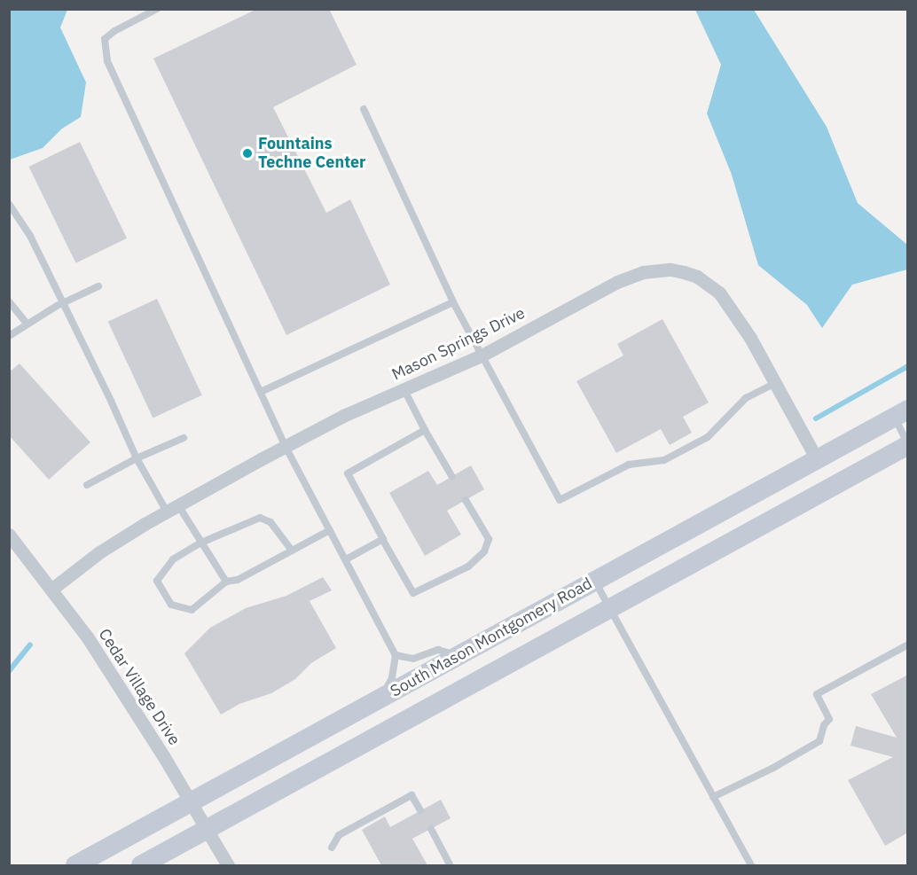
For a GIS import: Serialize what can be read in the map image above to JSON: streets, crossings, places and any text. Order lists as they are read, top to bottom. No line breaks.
{"streets":{"main road":["South Mason Montgomery Road"],"street":["Mason Springs Drive","Cedar Village Drive"]},"crossings":[["Mason Springs Drive","South Mason Montgomery Road"],["Mason Springs Drive","Cedar Village Drive"],["South Mason Montgomery Road","Cedar Village Drive"]],"places":["Fountains Techne Center"]}
